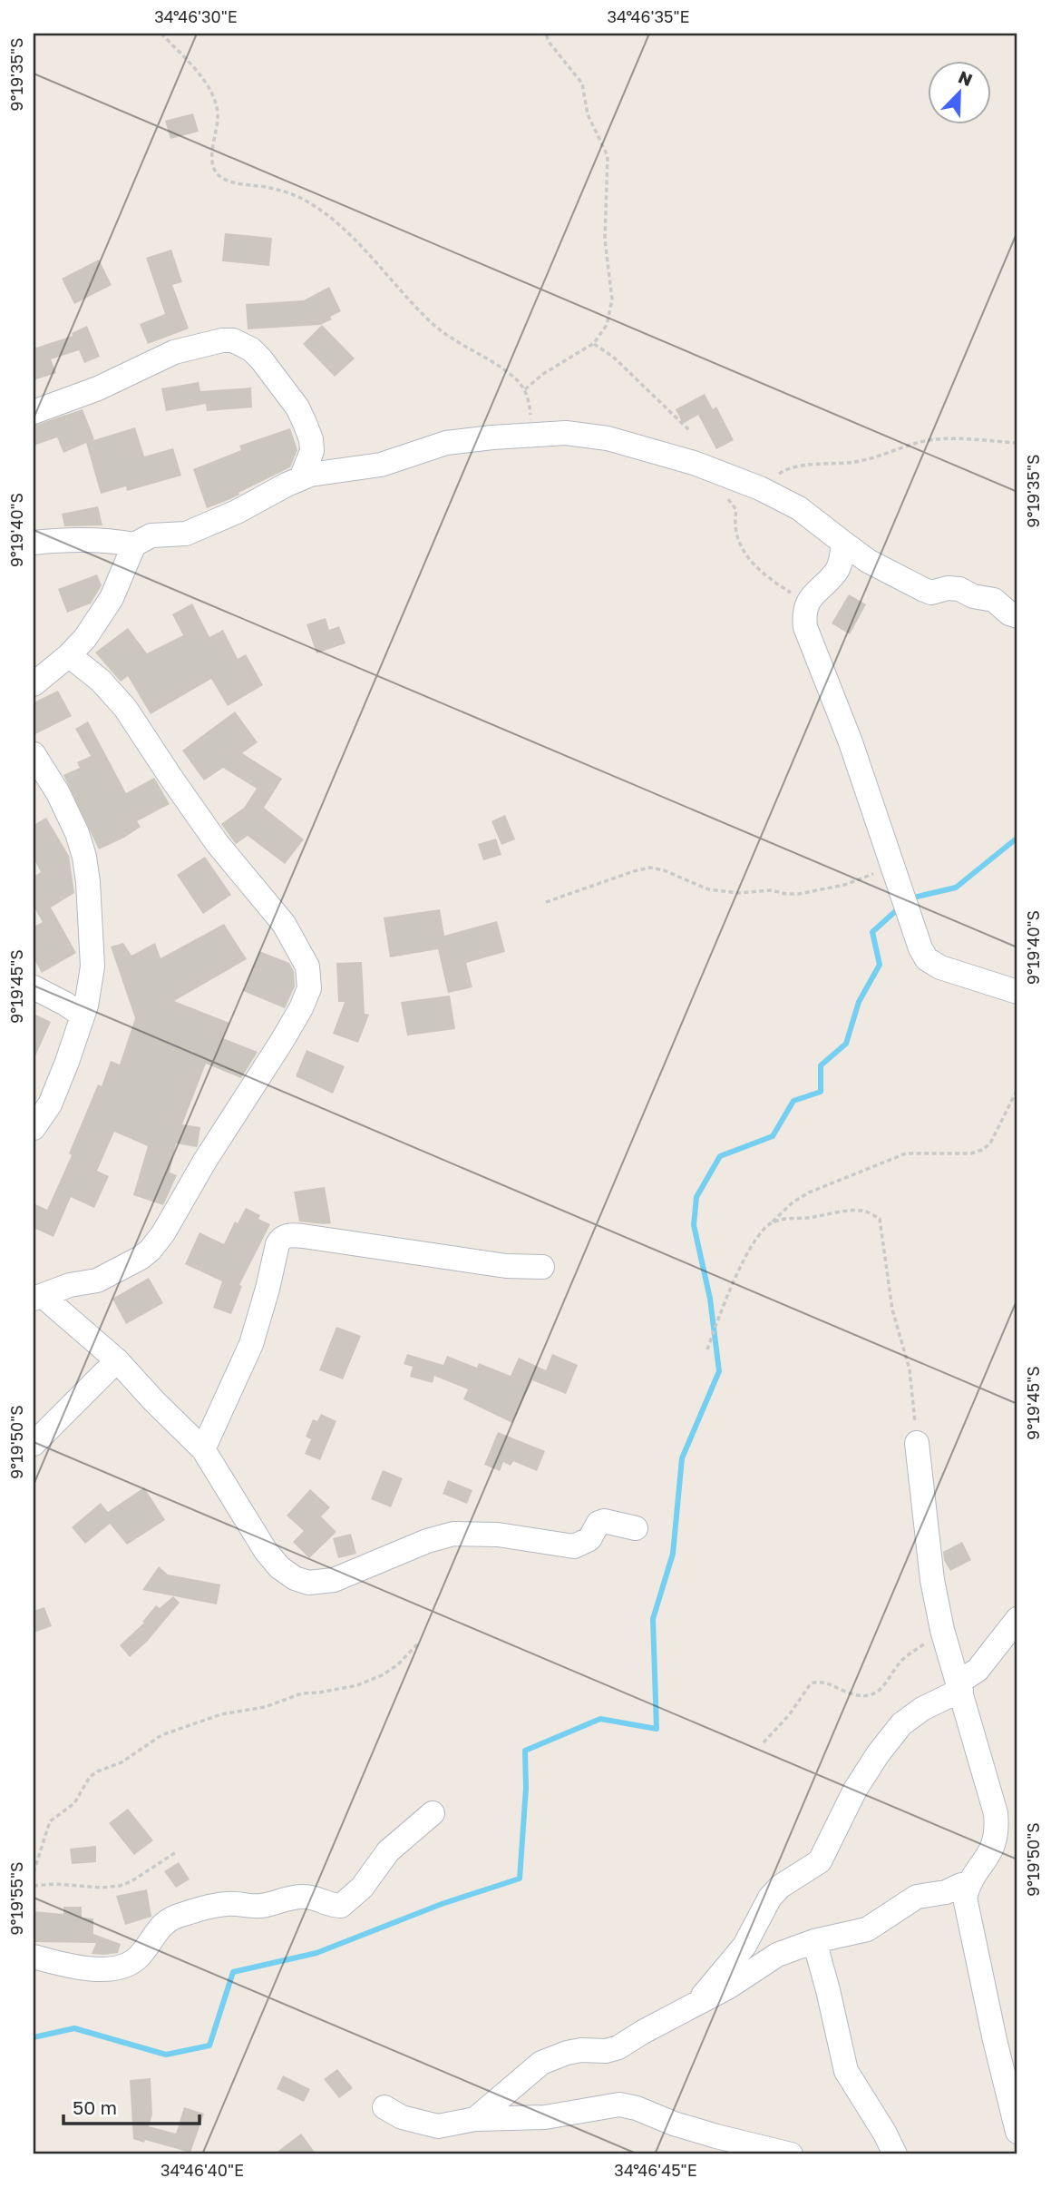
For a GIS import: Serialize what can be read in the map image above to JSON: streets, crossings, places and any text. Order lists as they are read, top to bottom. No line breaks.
{"scale_bar":"50 m","north":"top right","coordinates":["34°46'30\"E","34°46'35\"E","9°19'35\"S","9°19'40\"S","9°19'45\"S","9°19'50\"S","9°19'55\"S","34°46'40\"E","34°46'45\"E"]}
